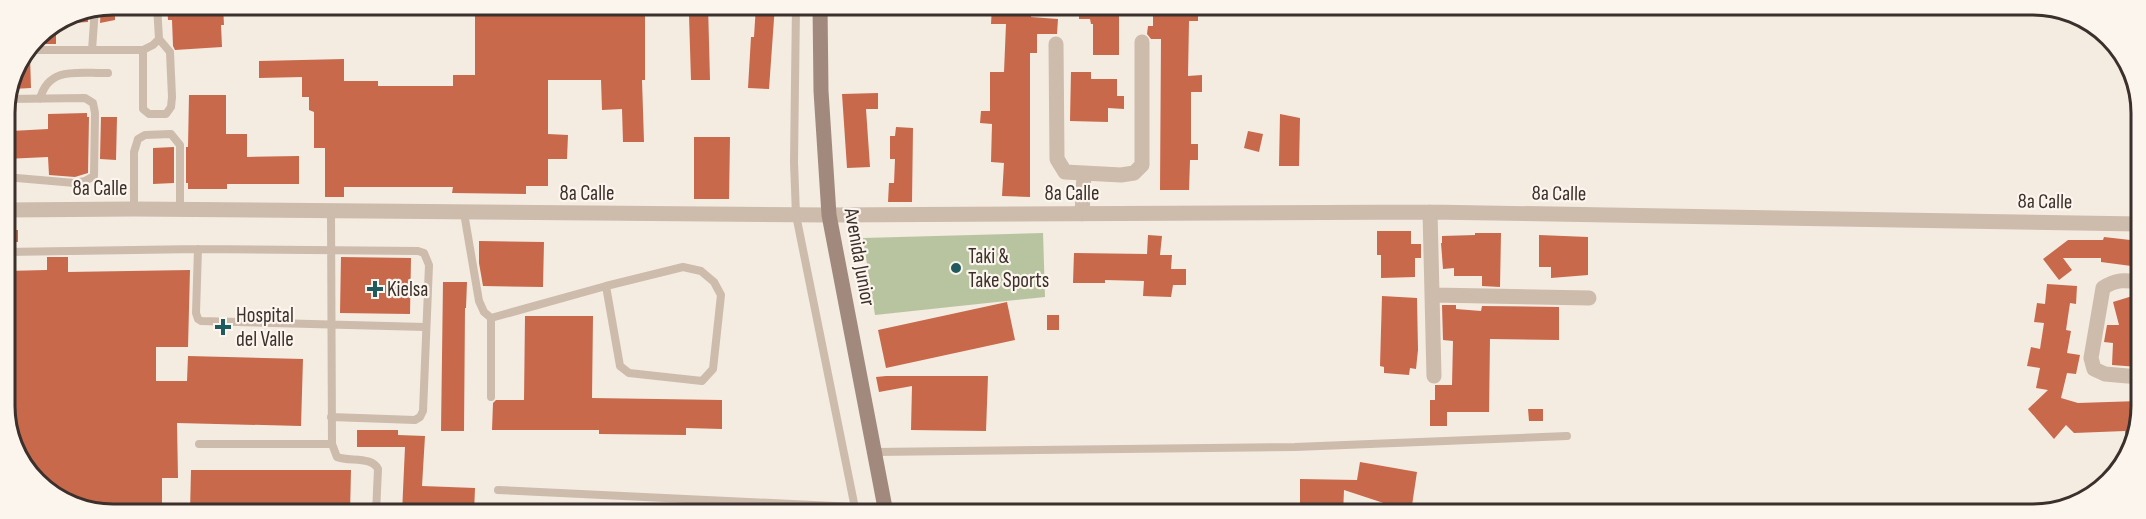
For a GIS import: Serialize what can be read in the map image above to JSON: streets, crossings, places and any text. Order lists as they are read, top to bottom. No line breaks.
{"streets":{"main road":["Avenida Junior"],"street":["8a Calle"]},"crossings":[["8a Calle","Avenida Junior"]],"places":{"other":["Taki & Take Sports"],"health":["Kielsa","Hospital del Valle"]}}
